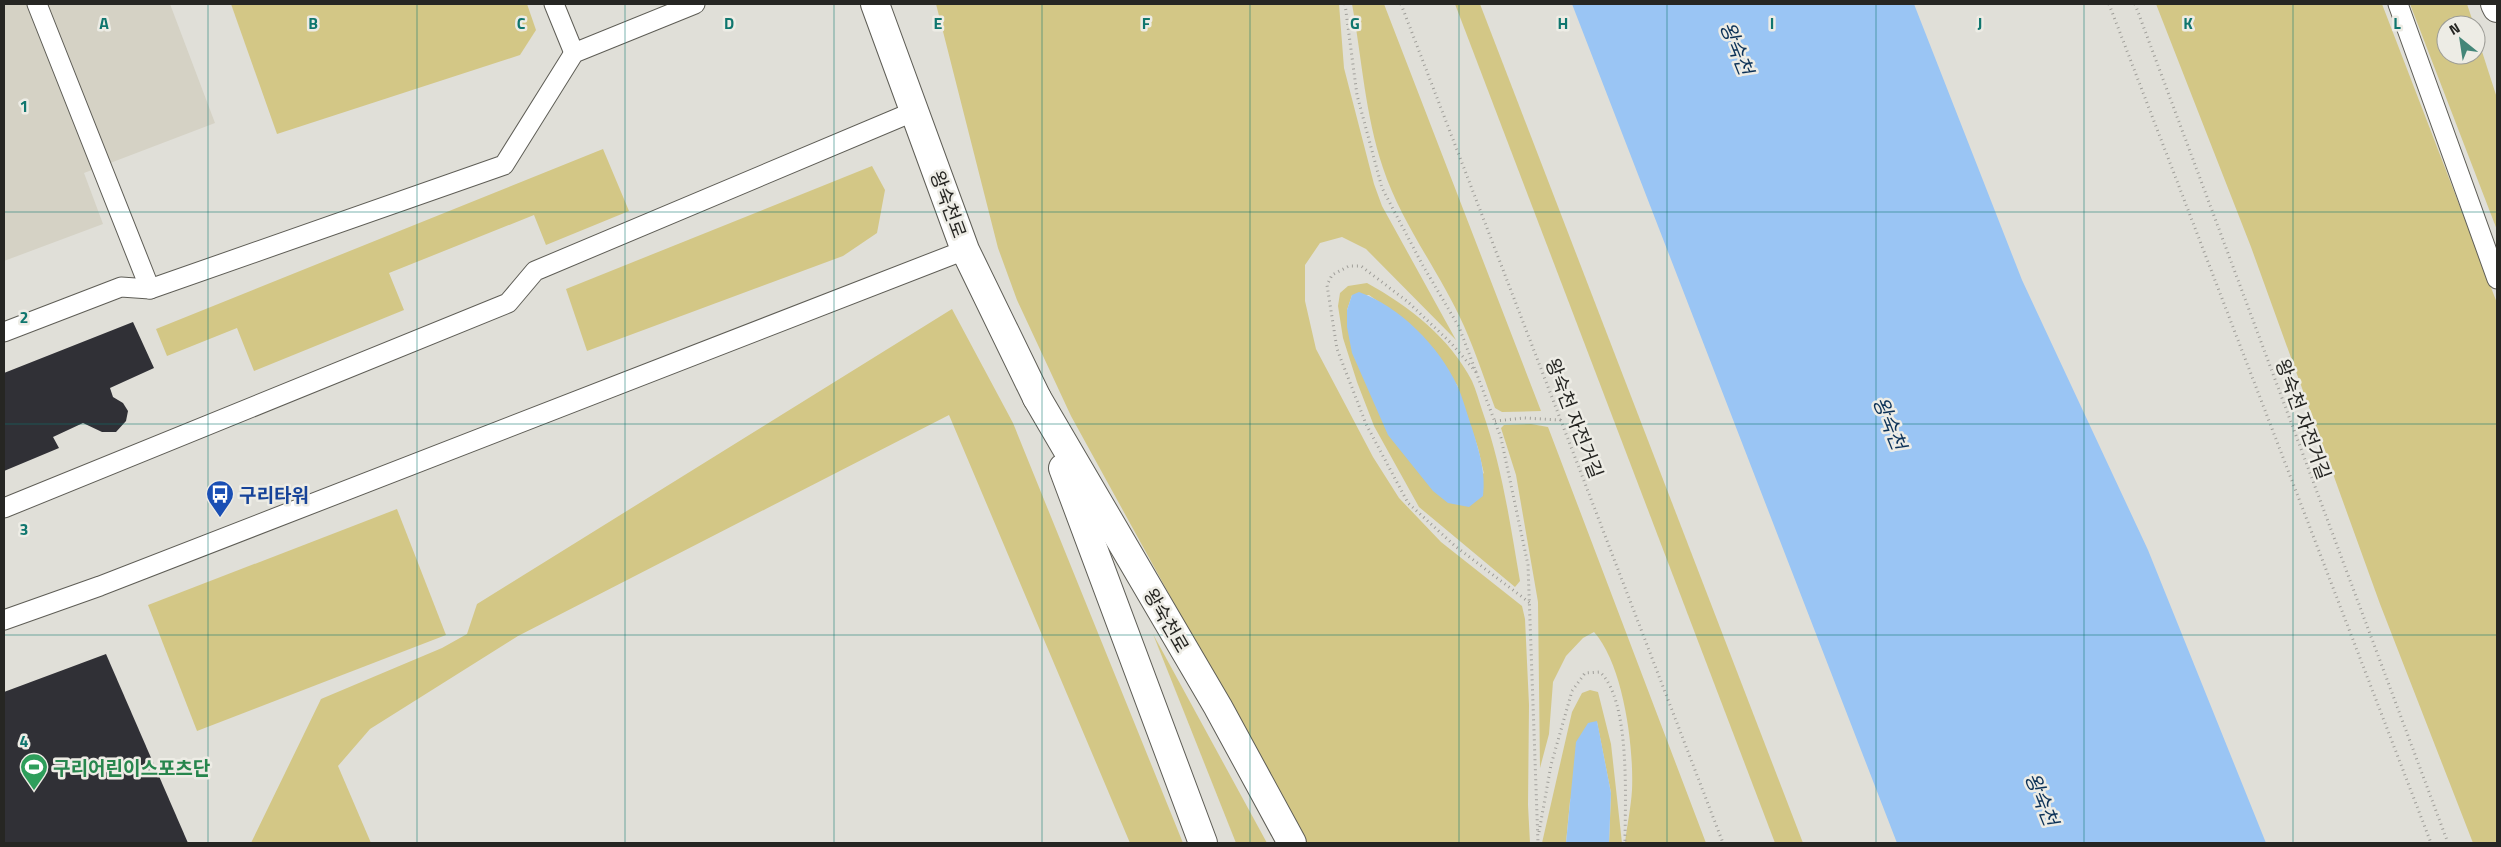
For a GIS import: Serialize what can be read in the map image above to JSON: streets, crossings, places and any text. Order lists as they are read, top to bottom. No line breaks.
{"streets":{"street":["왕숙천로"],"path":["왕숙천 자전거길"]},"water":["왕숙천"],"places":{"bus stop":["구리타워"],"sports":["구리어린이스포츠단"]},"north":"top left","grid":{"columns":["A","B","C","D","E","F","G","H","I","J","K","L"],"rows":["1","2","3","4"]}}
